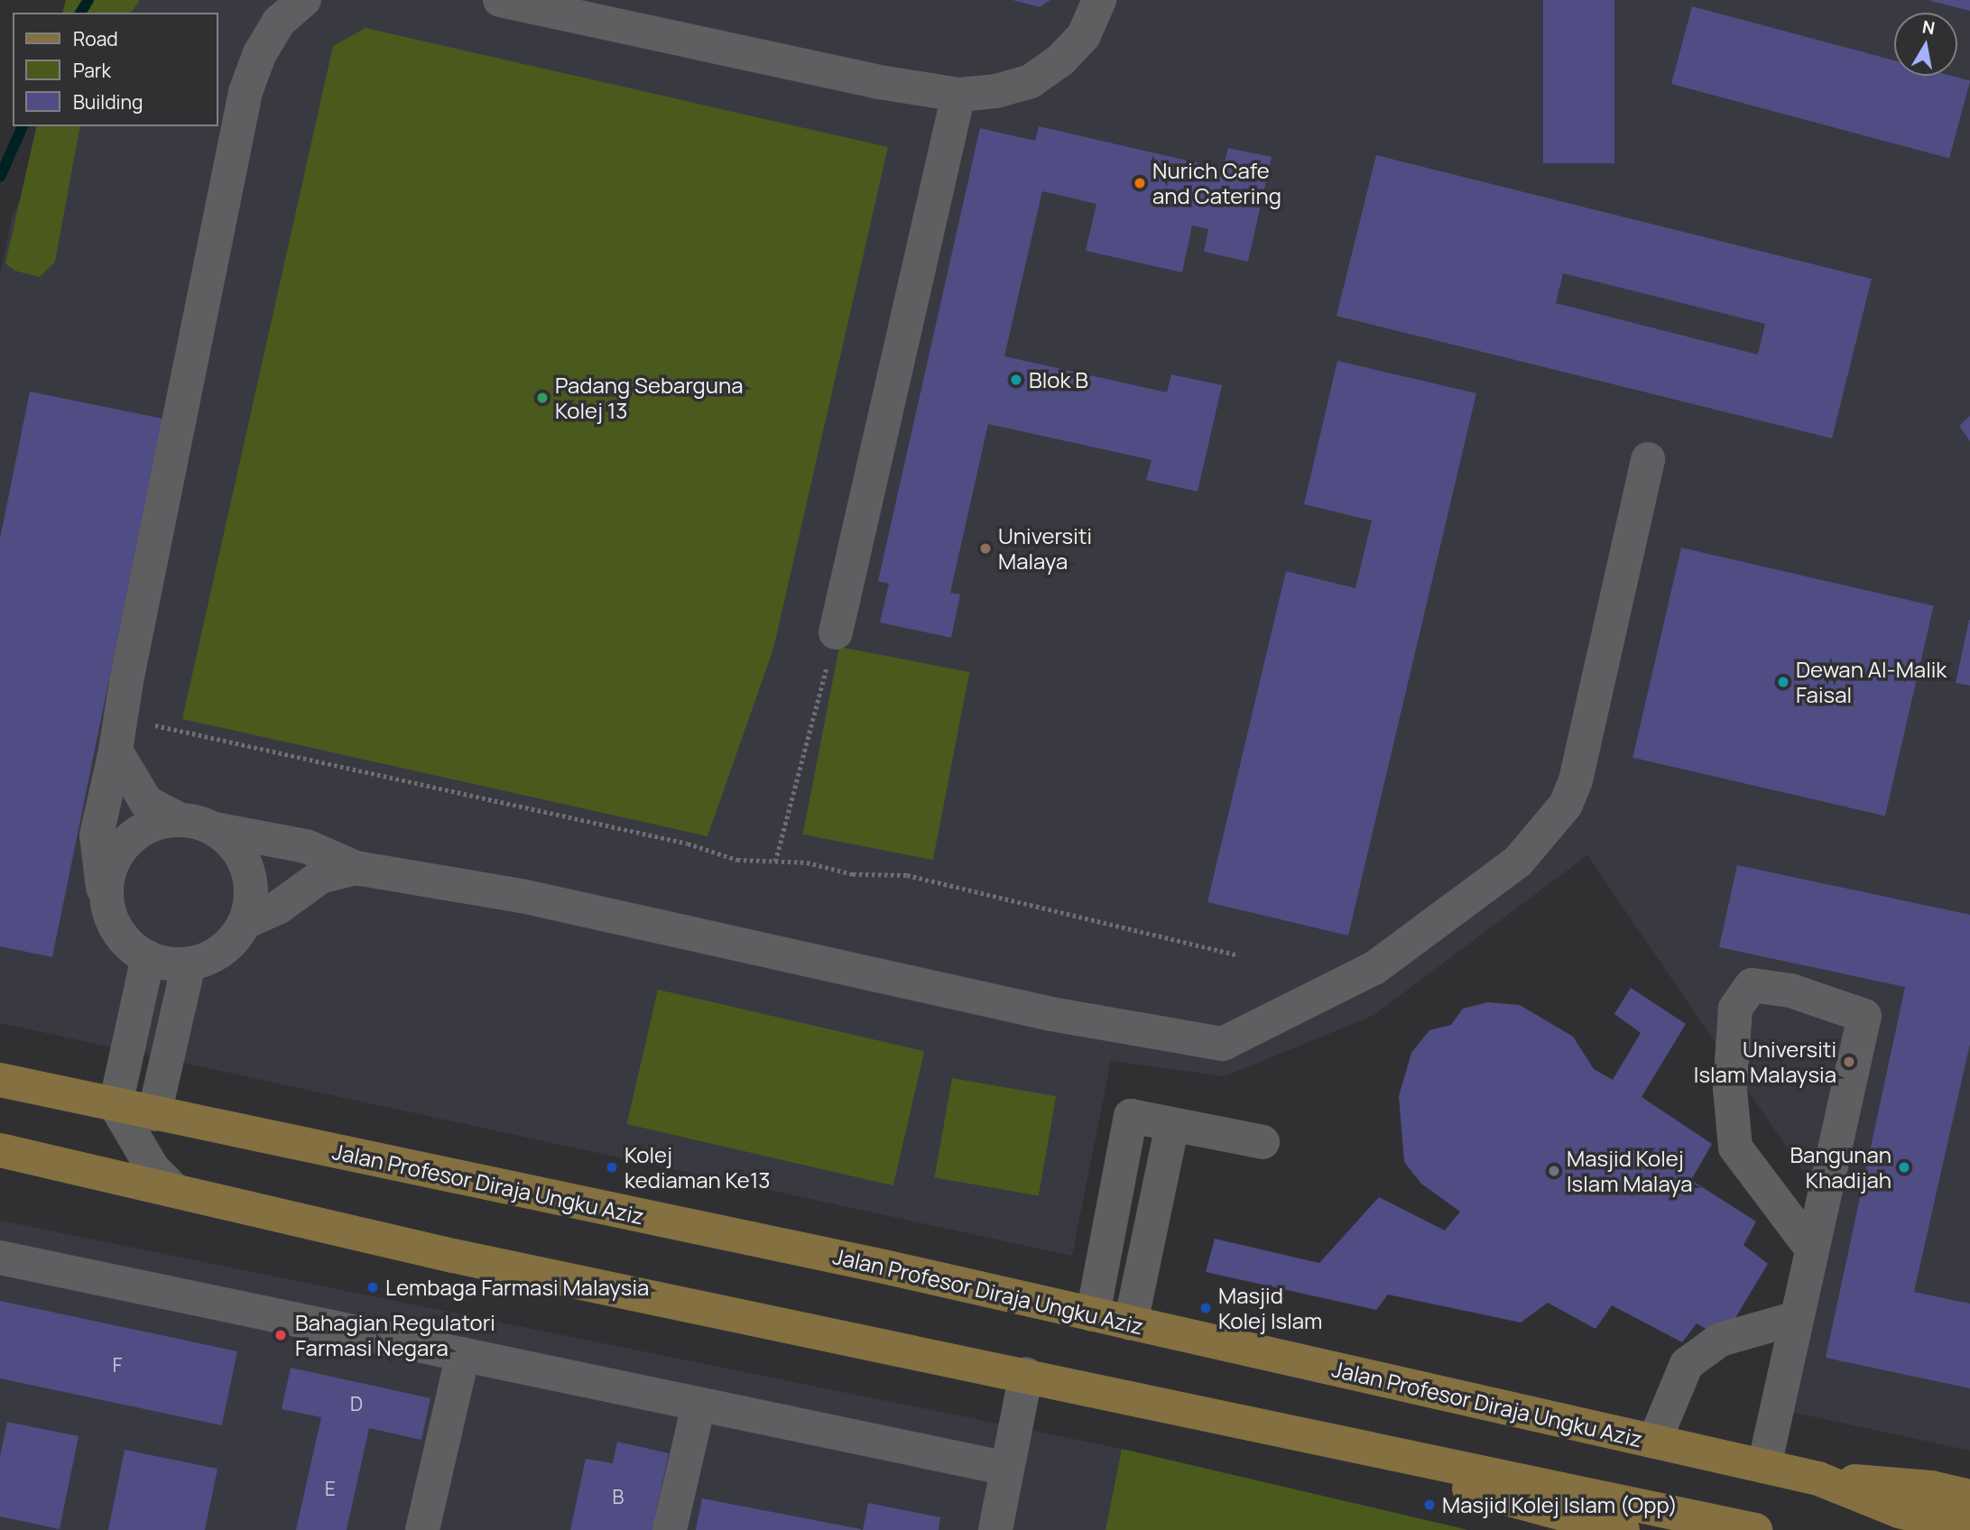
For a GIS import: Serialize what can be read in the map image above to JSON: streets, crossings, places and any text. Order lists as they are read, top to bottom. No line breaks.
{"streets":{"main road":["Jalan Profesor Diraja Ungku Aziz"]},"places":["Nurich Cafe and Catering","Blok B","Padang Sebarguna Kolej 13","Universiti Malaya","Dewan Al-Malik Faisal","Universiti Islam Malaysia","Kolej kediaman Ke13","Bangunan Khadijah","Masjid Kolej Islam Malaya","Lembaga Farmasi Malaysia","Masjid Kolej Islam","Bahagian Regulatori Farmasi Negara","Masjid Kolej Islam (Opp)"],"house_numbers":["F","D","E","B"],"legend":["Road","Park","Building"],"north":"top"}
